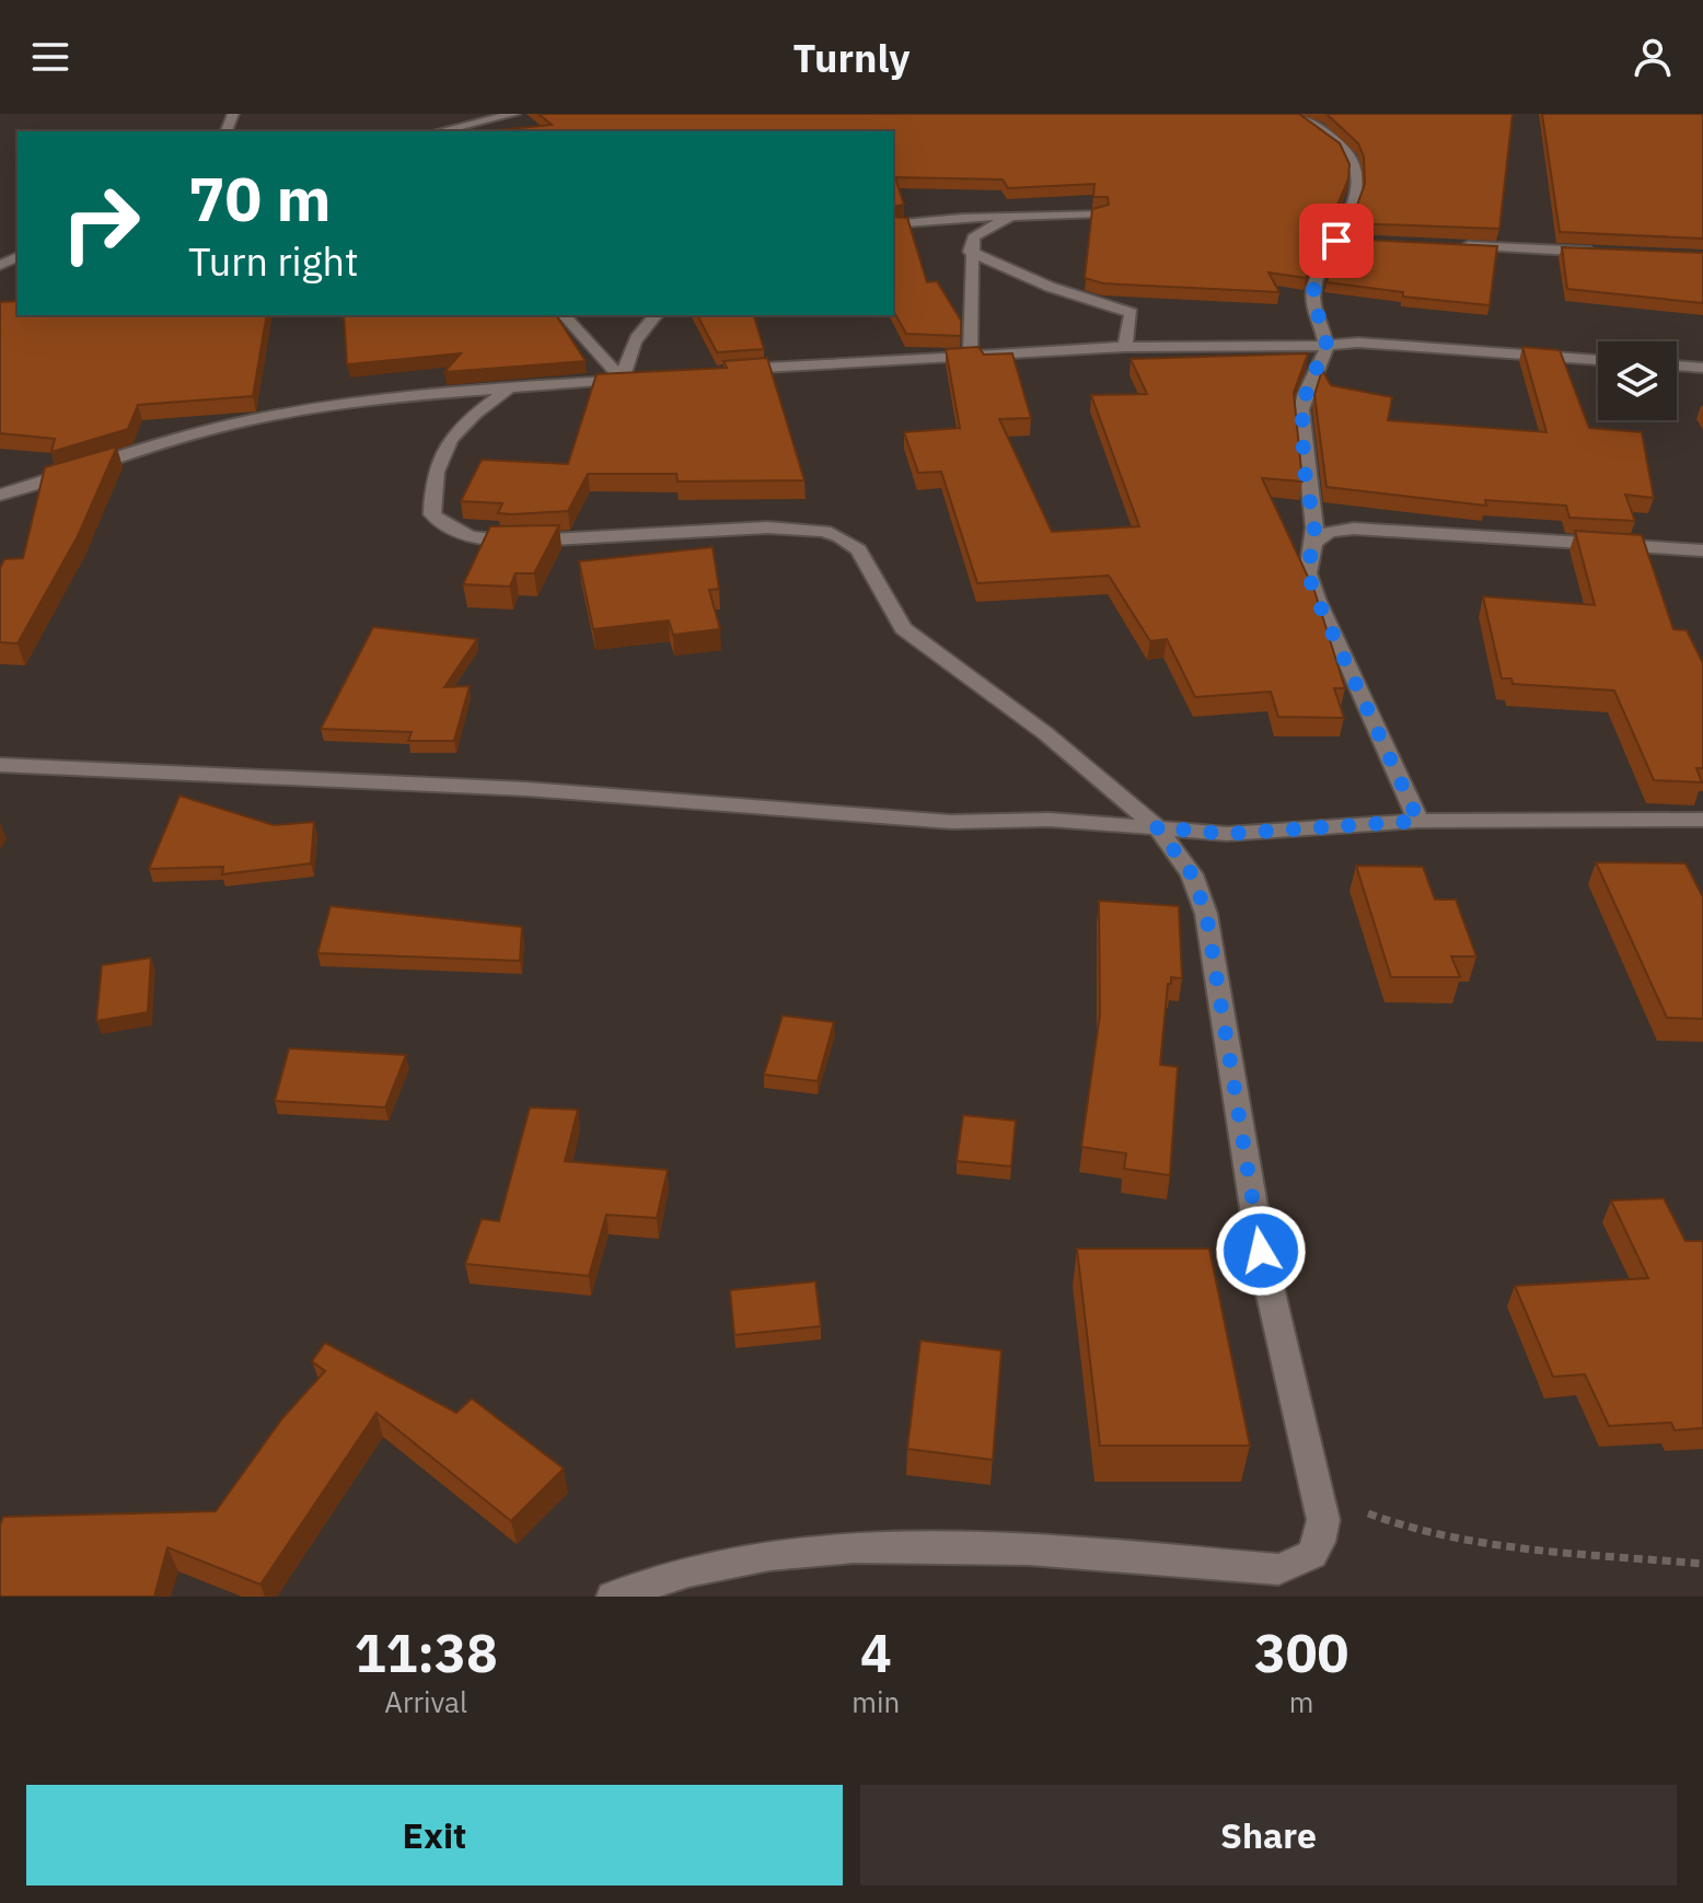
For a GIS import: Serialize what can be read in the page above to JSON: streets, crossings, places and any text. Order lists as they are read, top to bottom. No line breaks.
{"page":{"header":"Turnly","turn":["70 m","Turn right"],"eta":["11:38","Arrival","4","min","300","m"],"buttons":["Exit","Share"]}}
